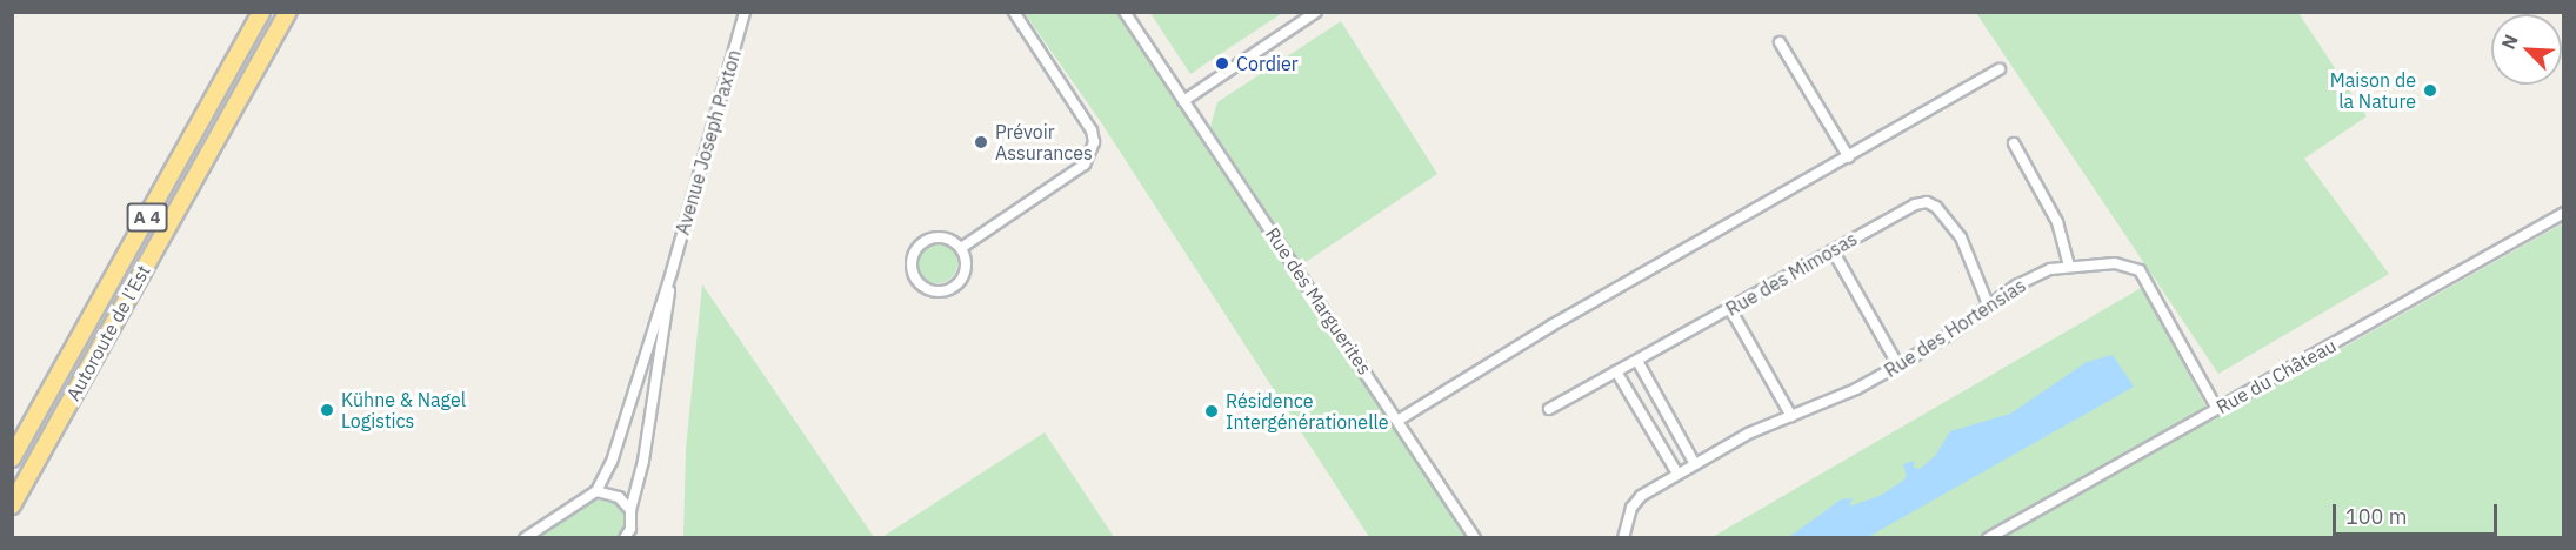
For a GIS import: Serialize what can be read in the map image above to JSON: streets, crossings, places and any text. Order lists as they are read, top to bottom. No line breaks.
{"streets":{"highway":["A 4","Autoroute de l’Est"],"street":["Avenue Joseph Paxton","Rue des Mimosas","Rue des Marguerites","Rue des Hortensias","Rue du Château"]},"crossings":[["Rue des Mimosas","Rue des Hortensias"],["Rue des Hortensias","Rue du Château"]],"places":["Cordier","Maison de la Nature","Prévoir Assurances","Kühne & Nagel Logistics","Résidence Intergénérationelle"],"scale_bar":"100 m","north":"top left"}
